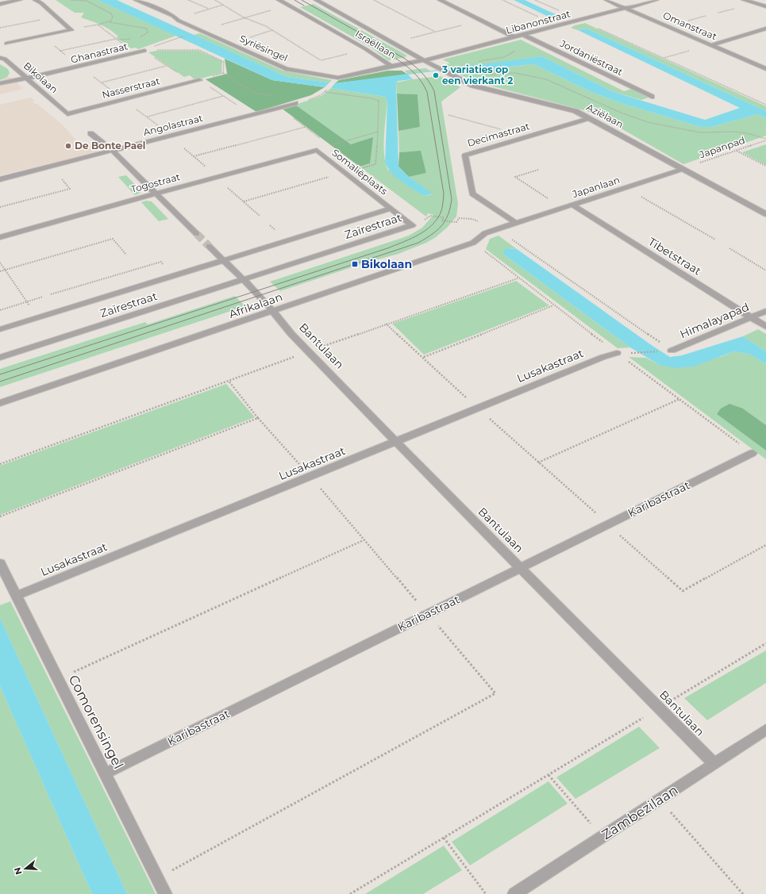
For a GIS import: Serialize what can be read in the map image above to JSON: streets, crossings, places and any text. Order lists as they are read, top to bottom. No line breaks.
{"streets":{"street":["Libanonstraat","Omanstraat","Israëllaan","Syriësingel","Ghanastraat","Jordaniëstraat","Bikolaan","Nasserstraat","Aziëlaan","Angolastraat","Decimastraat","Somaliëplaats","Togostraat","Japanlaan","Zaïrestraat","Tibetstraat","Afrikalaan","Himalayapad","Bantulaan","Lusakastraat","Karibastraat","Comorensingel","Zambezilaan"],"path":["Japanpad"]},"crossings":[["Libanonstraat","Omanstraat"],["Libanonstraat","Israëllaan"],["Libanonstraat","Jordaniëstraat"],["Libanonstraat","Aziëlaan"],["Israëllaan","Syriësingel"],["Israëllaan","Aziëlaan"],["Ghanastraat","Bikolaan"],["Bikolaan","Nasserstraat"],["Aziëlaan","Decimastraat"],["Aziëlaan","Japanpad"],["Aziëlaan","Japanlaan"],["Decimastraat","Japanlaan"],["Decimastraat","Afrikalaan"],["Japanpad","Japanlaan"],["Somaliëplaats","Togostraat"],["Somaliëplaats","Zaïrestraat"],["Japanlaan","Tibetstraat"],["Japanlaan","Afrikalaan"],["Tibetstraat","Himalayapad"],["Afrikalaan","Bantulaan"],["Bantulaan","Lusakastraat"],["Bantulaan","Karibastraat"],["Bantulaan","Zambezilaan"],["Lusakastraat","Comorensingel"],["Karibastraat","Comorensingel"]],"places":{"other":["3 variaties op een vierkant 2","De Bonte Pael"],"transit":["Bikolaan"]},"north":"left"}
